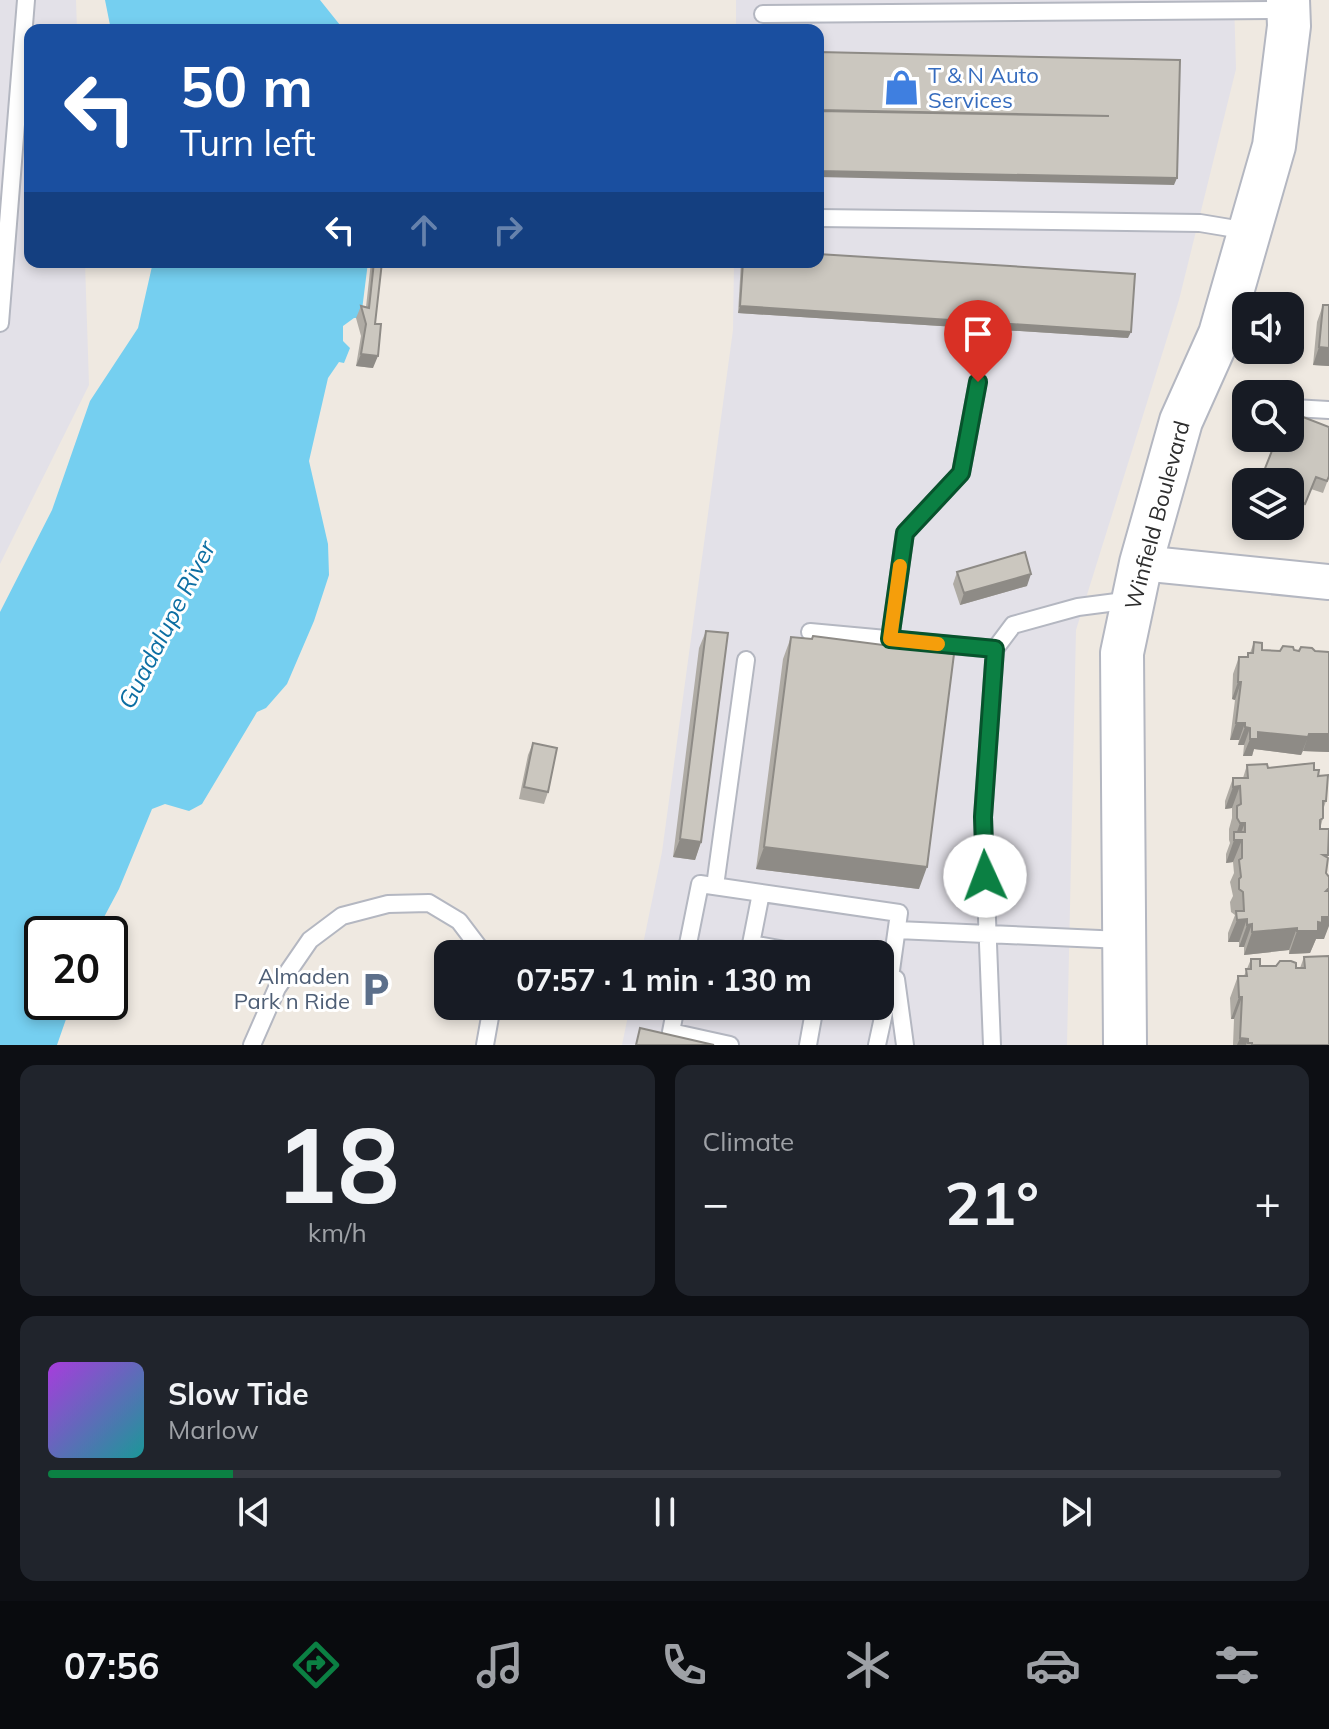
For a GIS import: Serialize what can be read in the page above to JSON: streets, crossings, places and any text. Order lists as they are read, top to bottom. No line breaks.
{"streets":{"street":["Winfield Boulevard"]},"water":["Guadalupe River"],"places":{"shop":["T & N Auto Services"],"parking":["Almaden Park n Ride"]},"page":{"turn":["50 m","Turn left"],"limit":"20","trip":"07:57 · 1 min · 130 m","tile":[["18","km/h"],"Climate"],"heat":["−","21°","+"],"song":["Slow Tide","Marlow"],"tabs":"07:56"}}
